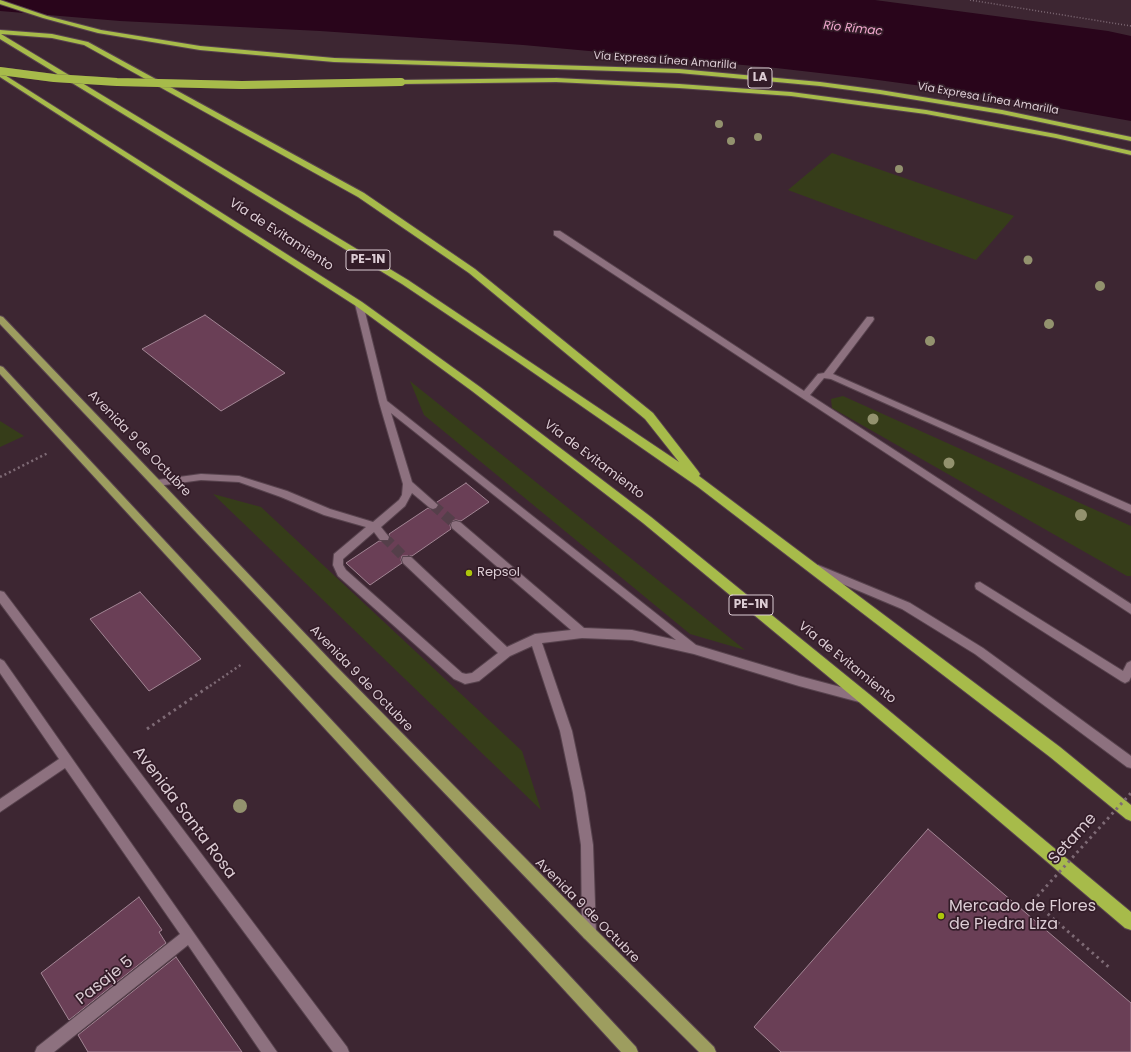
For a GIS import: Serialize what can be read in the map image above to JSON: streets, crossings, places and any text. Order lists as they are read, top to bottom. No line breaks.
{"streets":{"highway":["Vía Expresa Línea Amarilla","LA","Vía de Evitamiento","PE-1N"],"main road":["Avenida 9 de Octubre"],"street":["Avenida Santa Rosa","Pasaje 5"],"path":["Setame"]},"crossings":[["Vía Expresa Línea Amarilla","Vía de Evitamiento"]],"water":["Río Rímac"],"places":["Repsol","Mercado de Flores de Piedra Liza"]}
